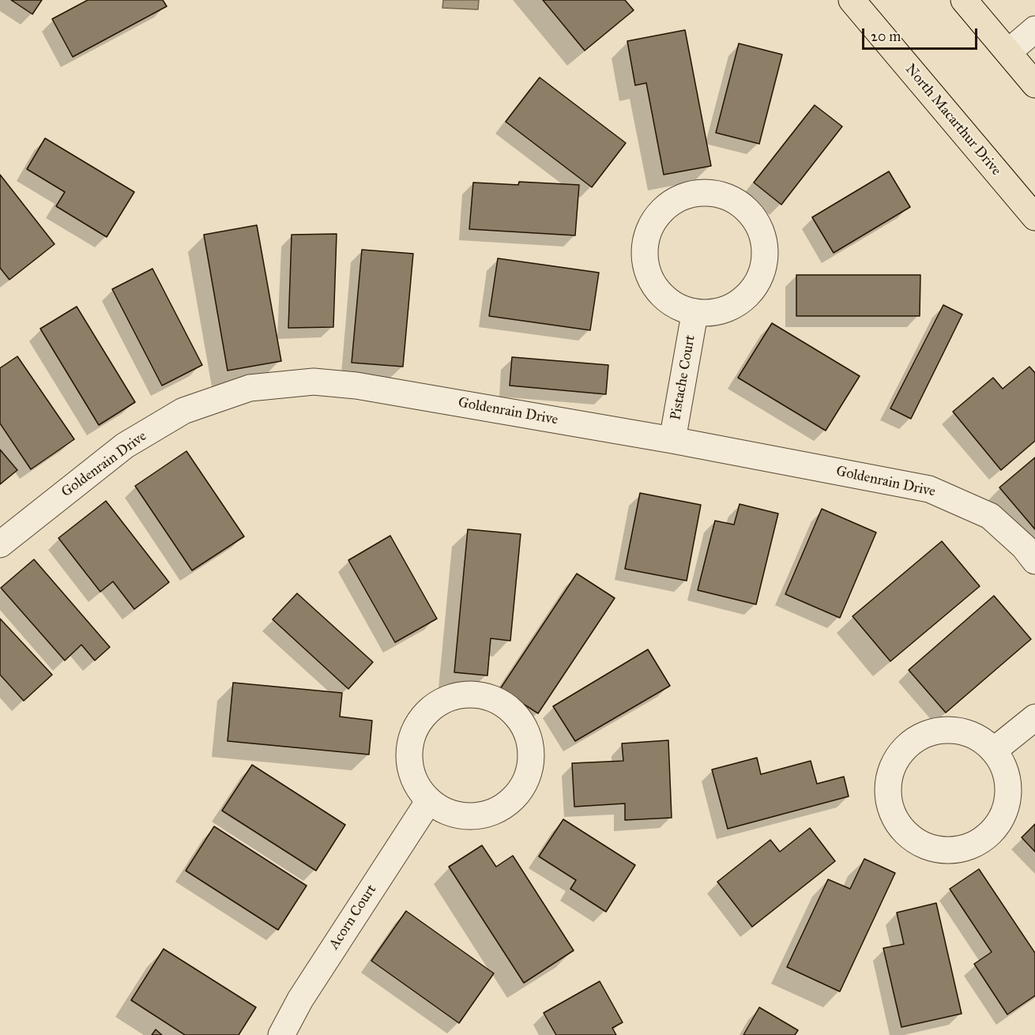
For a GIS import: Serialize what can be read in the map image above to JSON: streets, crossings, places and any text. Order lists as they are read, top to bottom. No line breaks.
{"streets":{"main road":["North Macarthur Drive"],"street":["Pistache Court","Goldenrain Drive","Acorn Court"]},"crossings":[["Pistache Court","Goldenrain Drive"]],"scale_bar":"20 m"}
